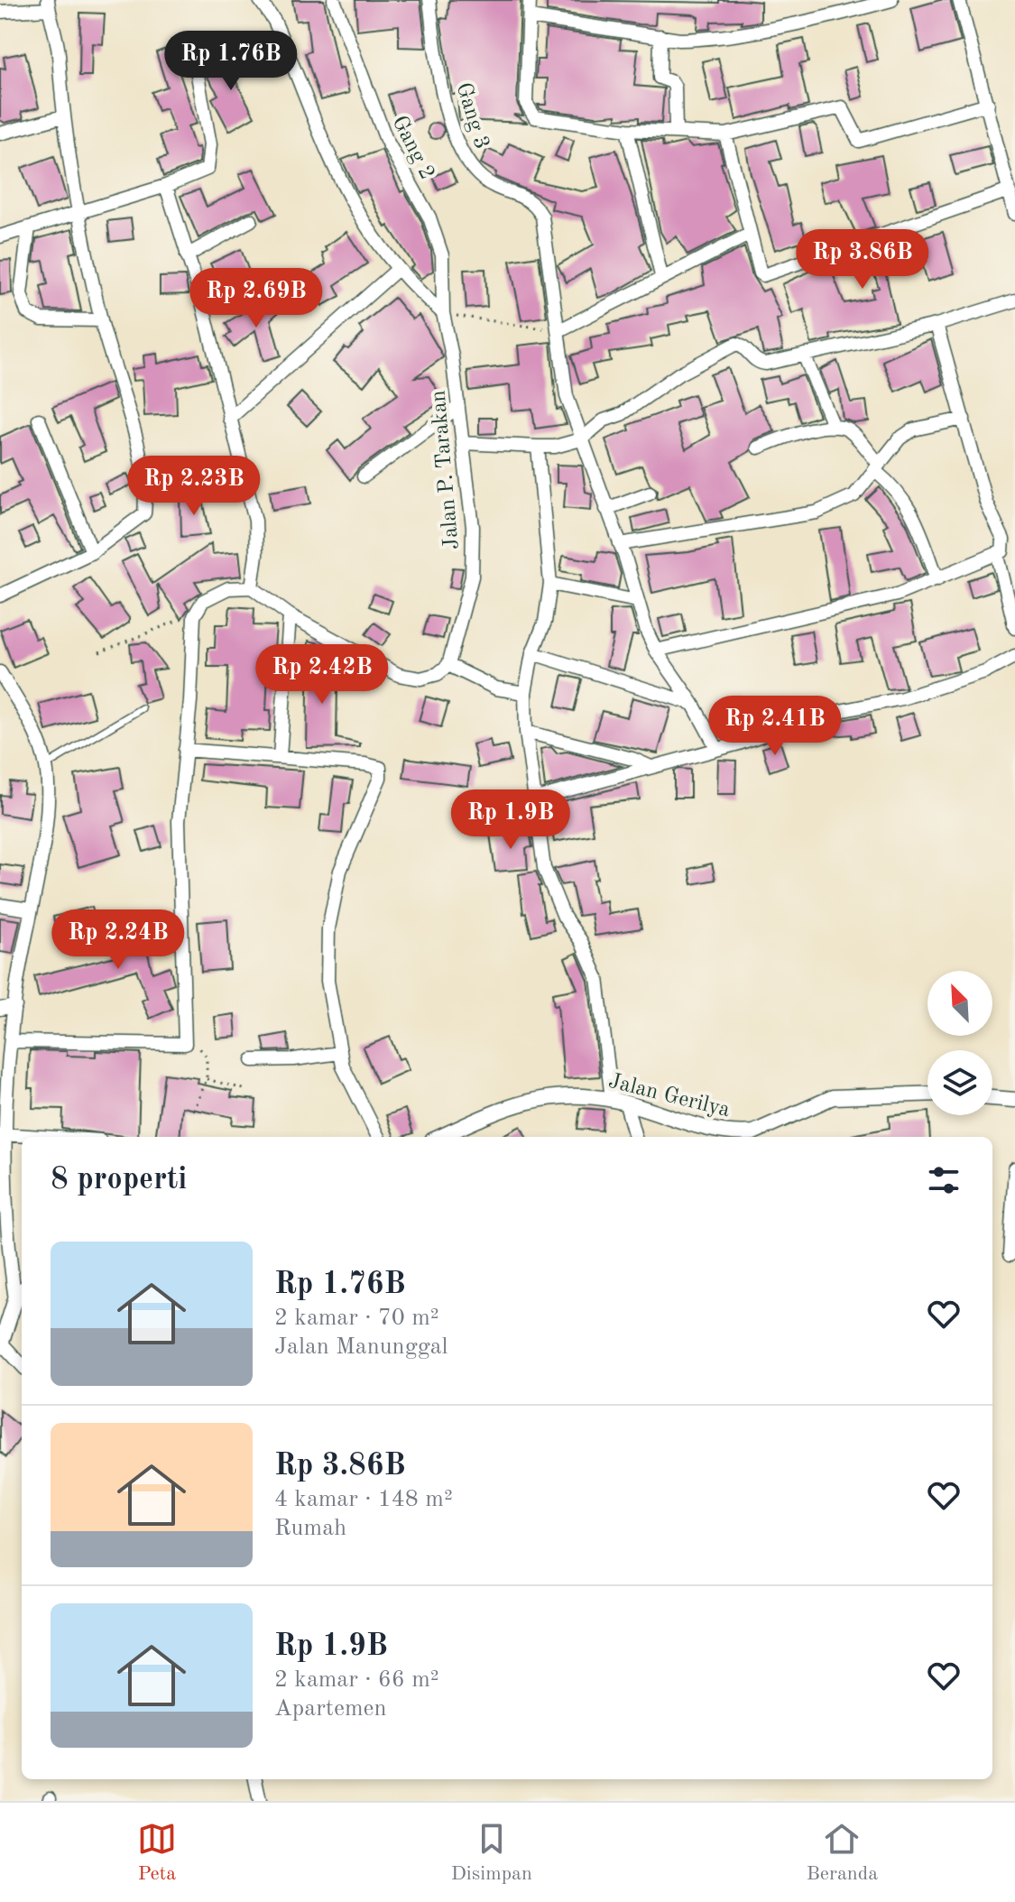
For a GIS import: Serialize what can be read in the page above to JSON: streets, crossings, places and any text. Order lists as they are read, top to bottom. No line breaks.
{"streets":{"street":["Gang 3","Gang 2","Jalan P. Tarakan","Jalan Gerilya"]},"crossings":[["Gang 2","Jalan P. Tarakan"]],"north":"top left","page":{"price":["Rp 1.76B","Rp 3.86B","Rp 2.69B","Rp 2.23B","Rp 2.42B","Rp 2.41B","Rp 1.9B","Rp 2.24B"],"heading":"8 properti","list":[{"name":"Rp 1.76B","note":"2 kamar · 70 m² · Jalan Manunggal"},{"name":"Rp 3.86B","note":"4 kamar · 148 m² · Rumah"},{"name":"Rp 1.9B","note":"2 kamar · 66 m² · Apartemen"}],"tabs":["Peta","Disimpan","Beranda"]}}
